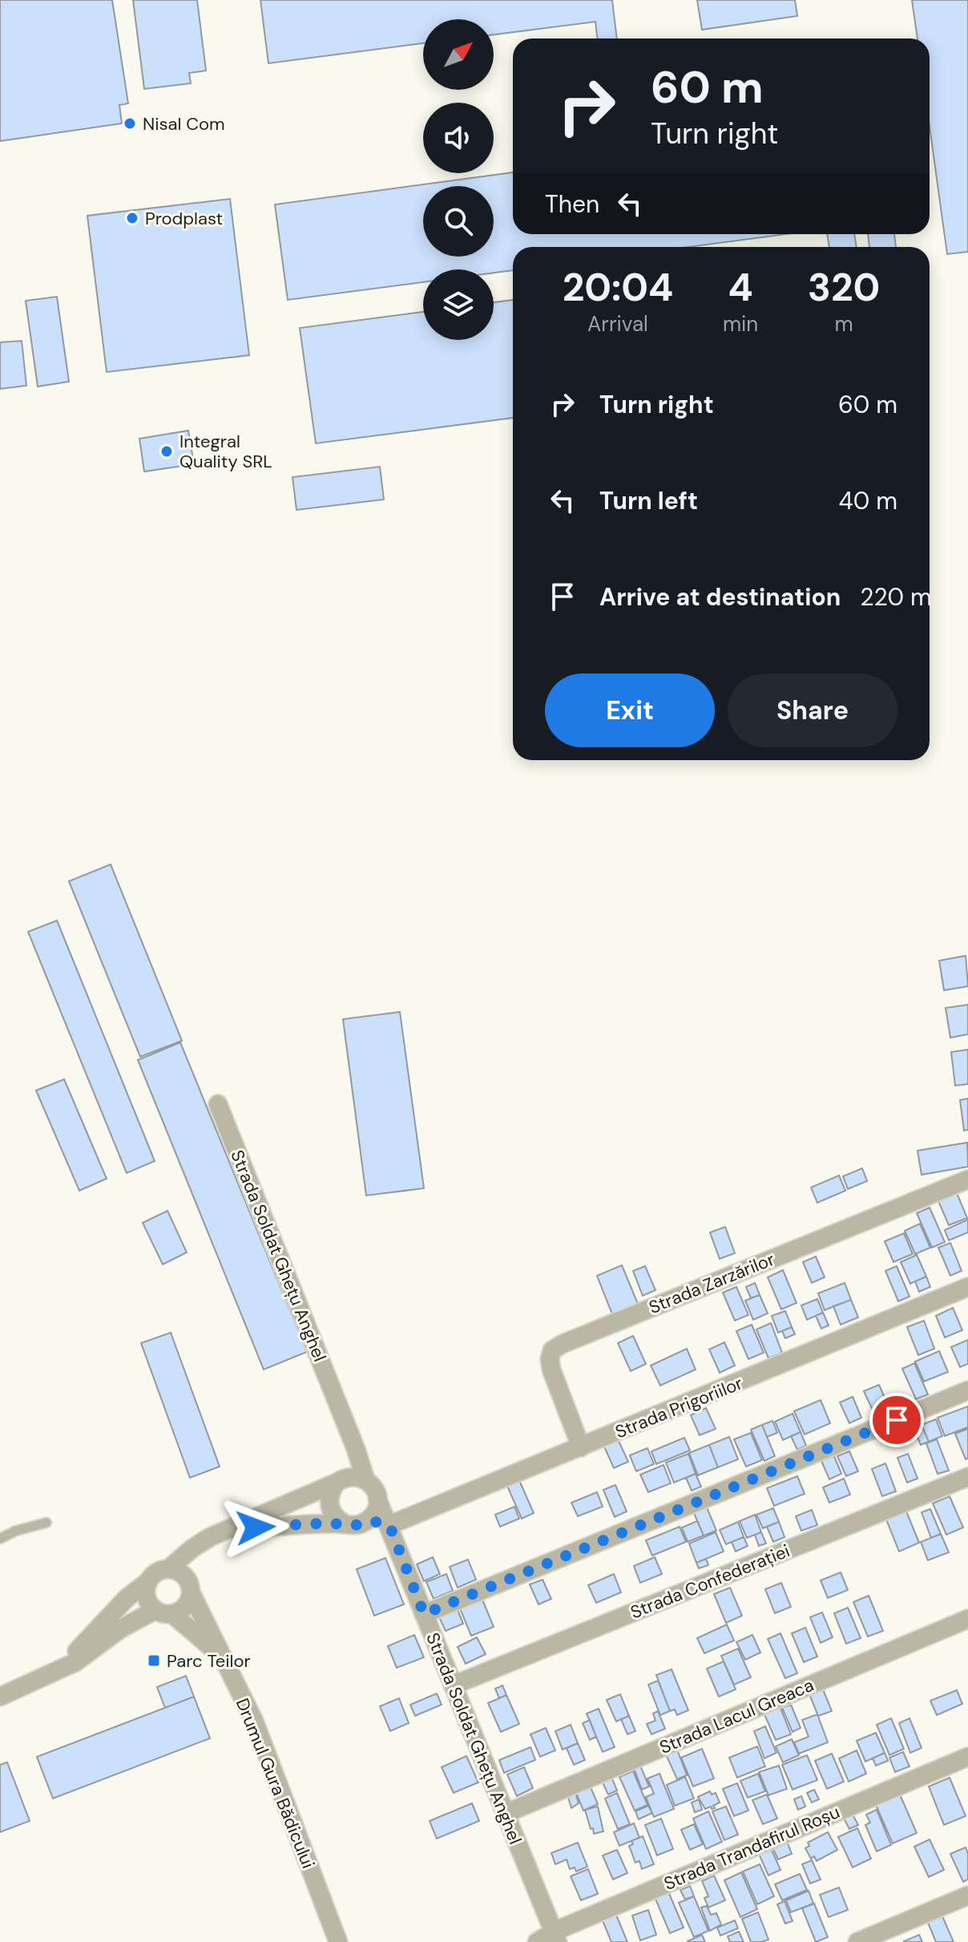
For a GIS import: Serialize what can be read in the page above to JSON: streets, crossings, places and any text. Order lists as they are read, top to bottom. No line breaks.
{"streets":{"street":["Strada Soldat Ghețu Anghel","Strada Zarzărilor","Strada Prigoriilor","Strada Confederației","Strada Lacul Greaca","Drumul Gura Bădicului","Strada Trandafirul Roșu"]},"crossings":[["Strada Soldat Ghețu Anghel","Strada Prigoriilor"],["Strada Soldat Ghețu Anghel","Strada Confederației"],["Strada Soldat Ghețu Anghel","Strada Lacul Greaca"],["Strada Soldat Ghețu Anghel","Strada Trandafirul Roșu"],["Strada Zarzărilor","Strada Prigoriilor"]],"places":{"other":["Nisal Com","Prodplast","Integral Quality SRL"],"transit":["Parc Teilor"]},"north":"top right","page":{"turn":["60 m","Turn right"],"then":"Then","eta":["20:04","Arrival","4","min","320","m"],"list":[{"name":"Turn right","value":"60 m"},{"name":"Turn left","value":"40 m"},{"name":"Arrive at destination","value":"220 m"}],"buttons":["Exit","Share"]}}
